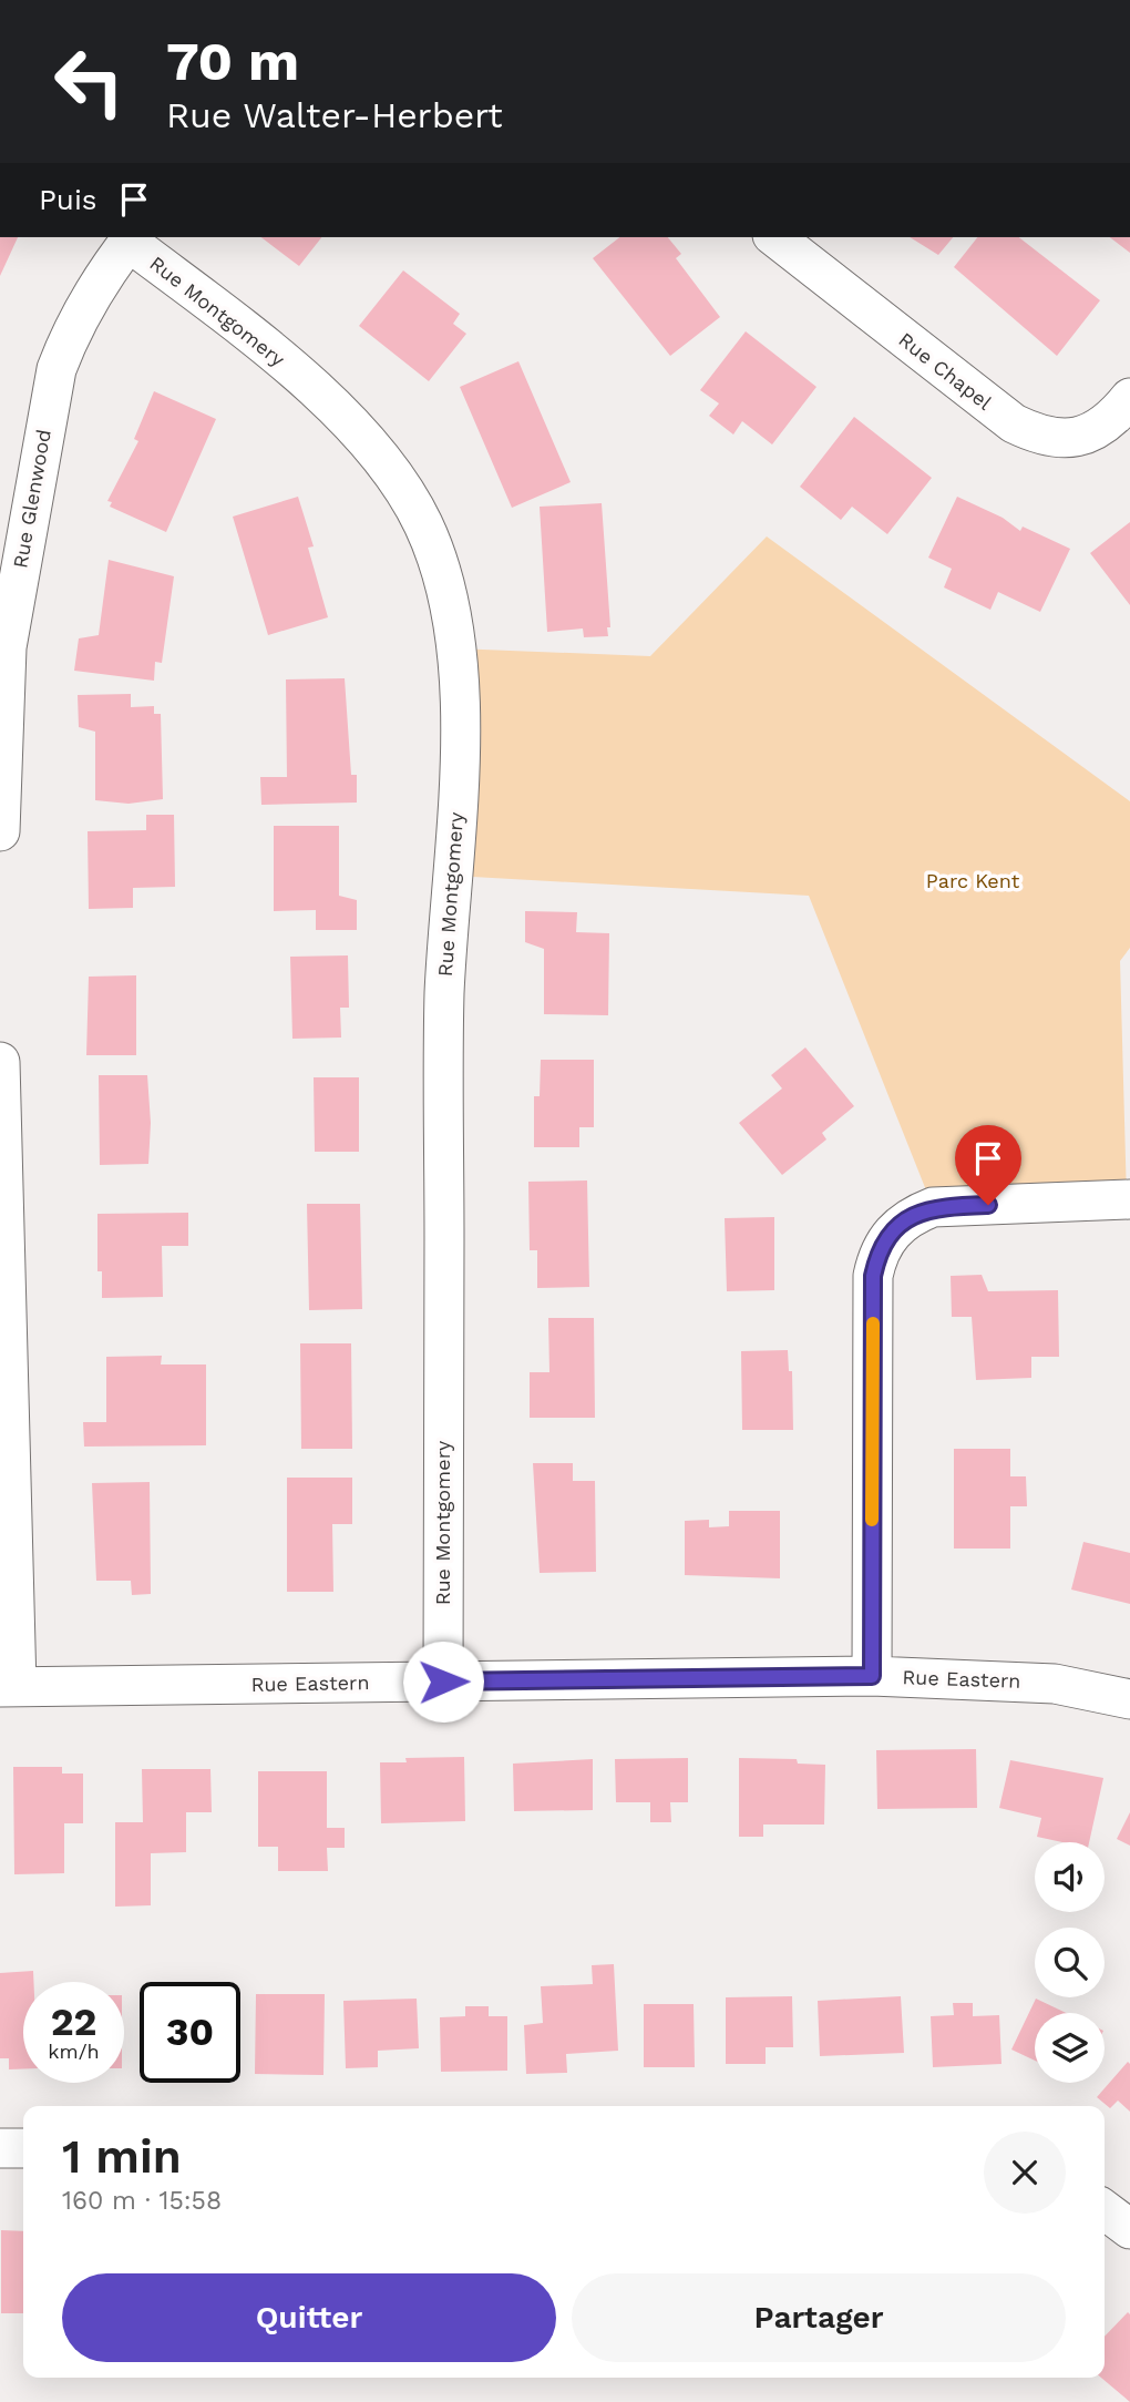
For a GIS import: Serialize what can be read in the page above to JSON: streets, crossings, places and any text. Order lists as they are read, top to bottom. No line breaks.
{"streets":{"street":["Rue Montgomery","Rue Chapel","Rue Glenwood","Rue Eastern"]},"crossings":[["Rue Montgomery","Rue Glenwood"],["Rue Montgomery","Rue Eastern"]],"parks":["Parc Kent"],"page":{"turn":["70 m","Rue Walter-Herbert"],"then":"Puis","speed":"22 km/h","limit":"30","heading":["1 min","160 m · 15:58"],"buttons":["Quitter","Partager"]}}
